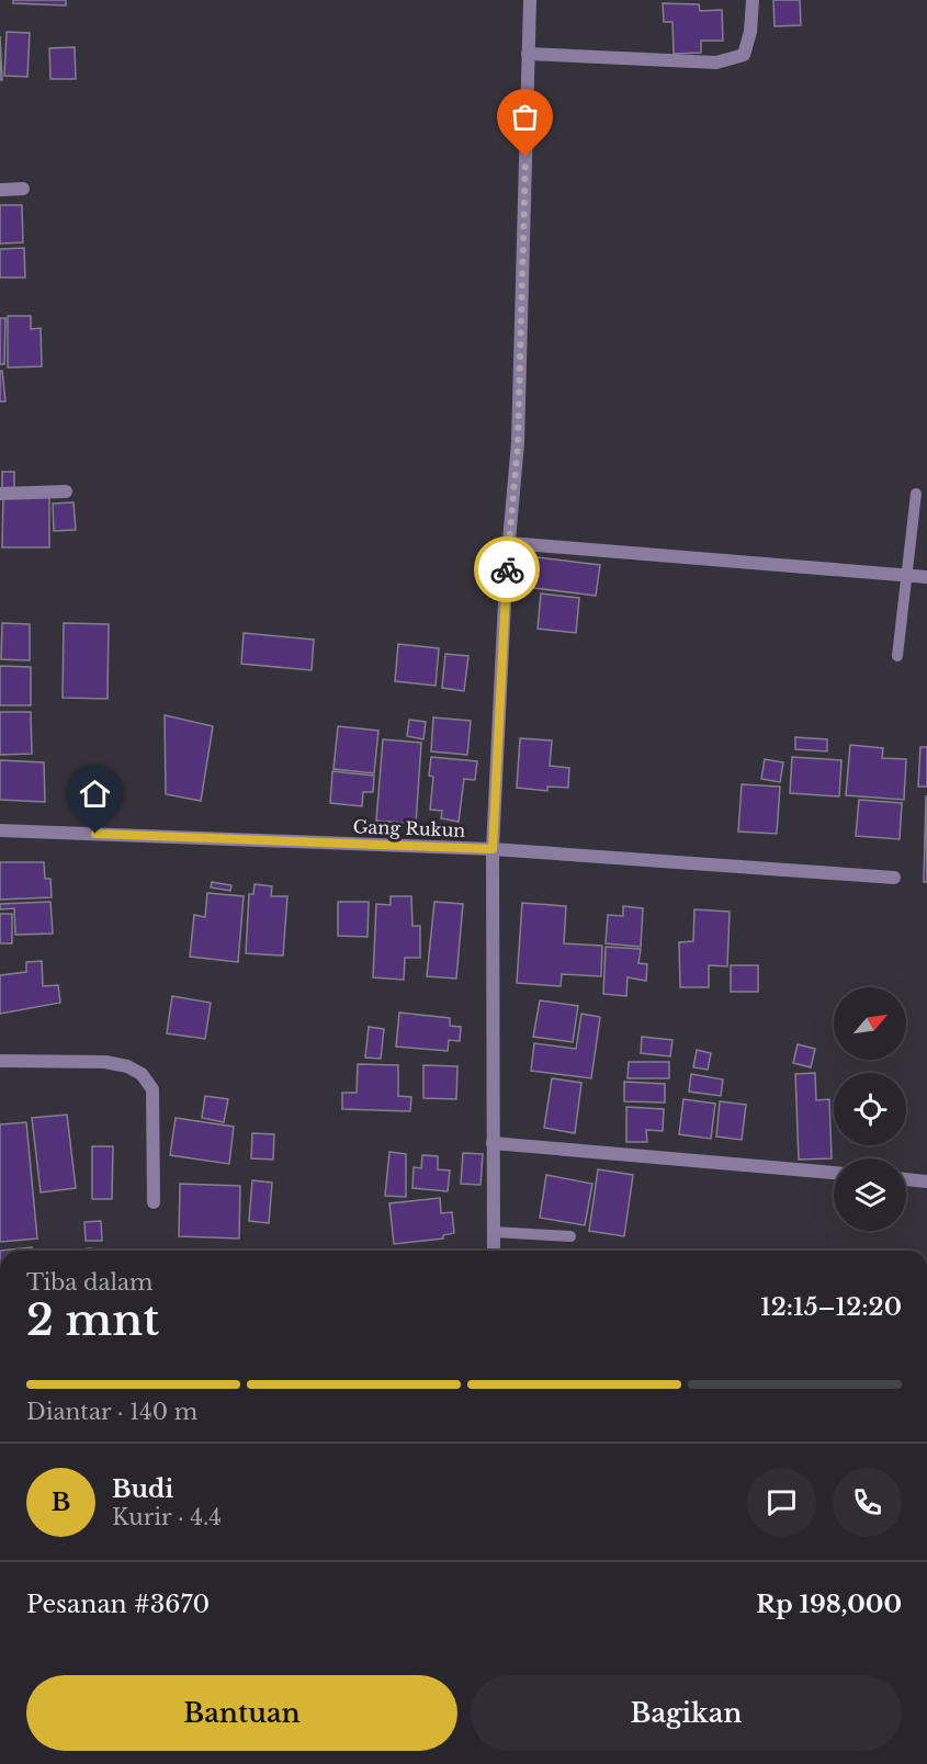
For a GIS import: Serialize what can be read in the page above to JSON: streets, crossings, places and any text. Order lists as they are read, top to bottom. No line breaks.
{"streets":{"street":["Gang Rukun"]},"north":"top right","page":{"heading":["2 mnt","Tiba dalam","12:15–12:20"],"panel":["Budi","Kurir · 4.4","Pesanan #3670","Rp 198,000"],"bar":"Diantar · 140 m","round":"B","buttons":["Bantuan","Bagikan"]}}
